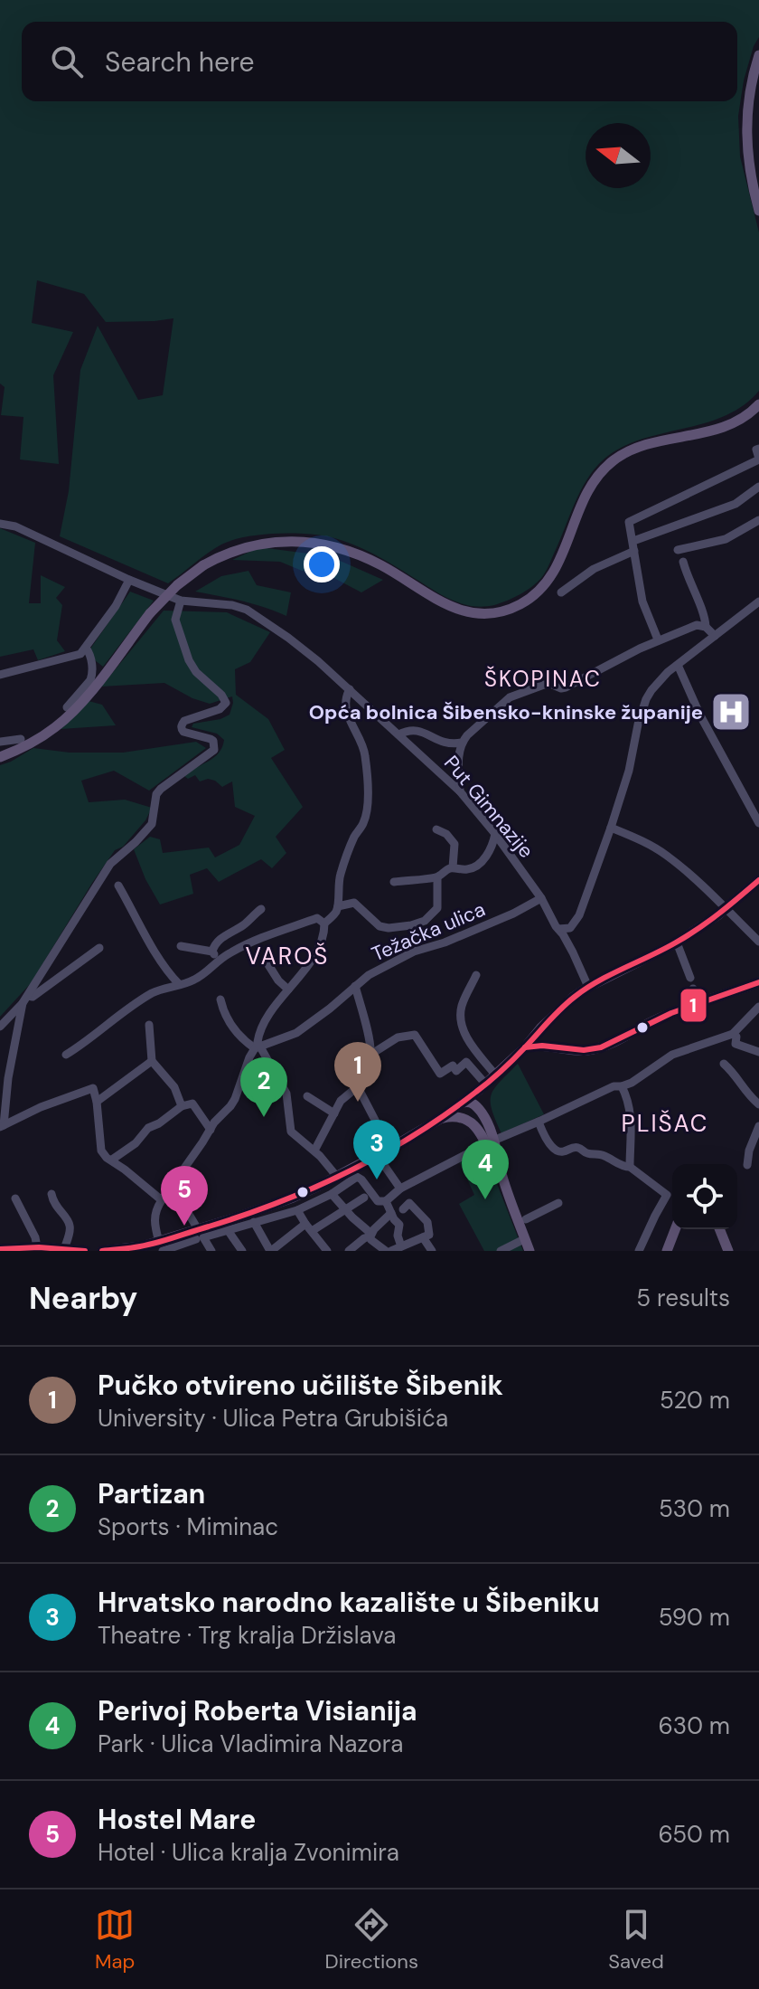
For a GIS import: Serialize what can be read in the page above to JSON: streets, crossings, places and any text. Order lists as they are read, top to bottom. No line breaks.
{"streets":{"street":["Put Gimnazije","Težačka ulica"]},"crossings":[["Put Gimnazije","Težačka ulica"]],"districts":["ŠKOPINAC","VAROŠ","PLIŠAC"],"places":{"hospital":["Opća bolnica Šibensko-kninske županije"]},"lines":["transit line 1"],"north":"left","page":{"search":"Search here","pins":["1","2","3","4","5"],"heading":["Nearby","5 results"],"list":[{"mark":"1","name":"Pučko otvireno učilište Šibenik","note":"University · Ulica Petra Grubišića","value":"520 m"},{"mark":"2","name":"Partizan","note":"Sports · Miminac","value":"530 m"},{"mark":"3","name":"Hrvatsko narodno kazalište u Šibeniku","note":"Theatre · Trg kralja Držislava","value":"590 m"},{"mark":"4","name":"Perivoj Roberta Visianija","note":"Park · Ulica Vladimira Nazora","value":"630 m"},{"mark":"5","name":"Hostel Mare","note":"Hotel · Ulica kralja Zvonimira","value":"650 m"}],"nav":["Map","Directions","Saved"]}}
